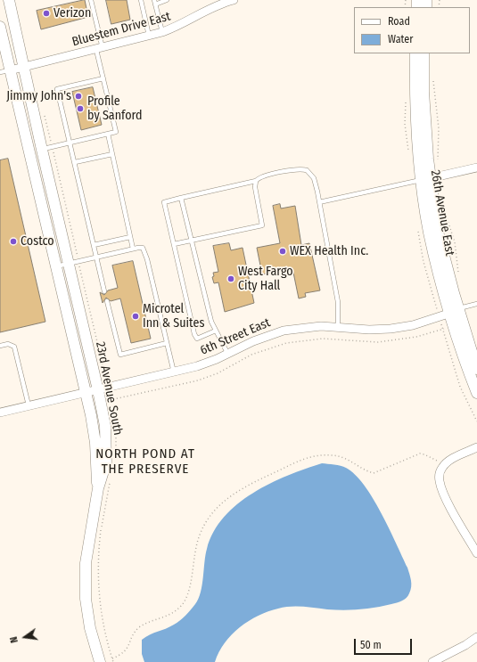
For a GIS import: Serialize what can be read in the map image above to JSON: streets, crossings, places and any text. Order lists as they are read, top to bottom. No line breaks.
{"streets":{"street":["Bluestem Drive East","26th Avenue East","6th Street East","23rd Avenue South"]},"crossings":[["Bluestem Drive East","23rd Avenue South"],["26th Avenue East","6th Street East"],["6th Street East","23rd Avenue South"]],"districts":["NORTH POND AT THE PRESERVE"],"places":["Verizon","Jimmy John's","Profile by Sanford","Costco","WEX Health Inc.","West Fargo City Hall","Microtel Inn & Suites"],"legend":["Road","Water"],"scale_bar":"50 m","north":"left"}
